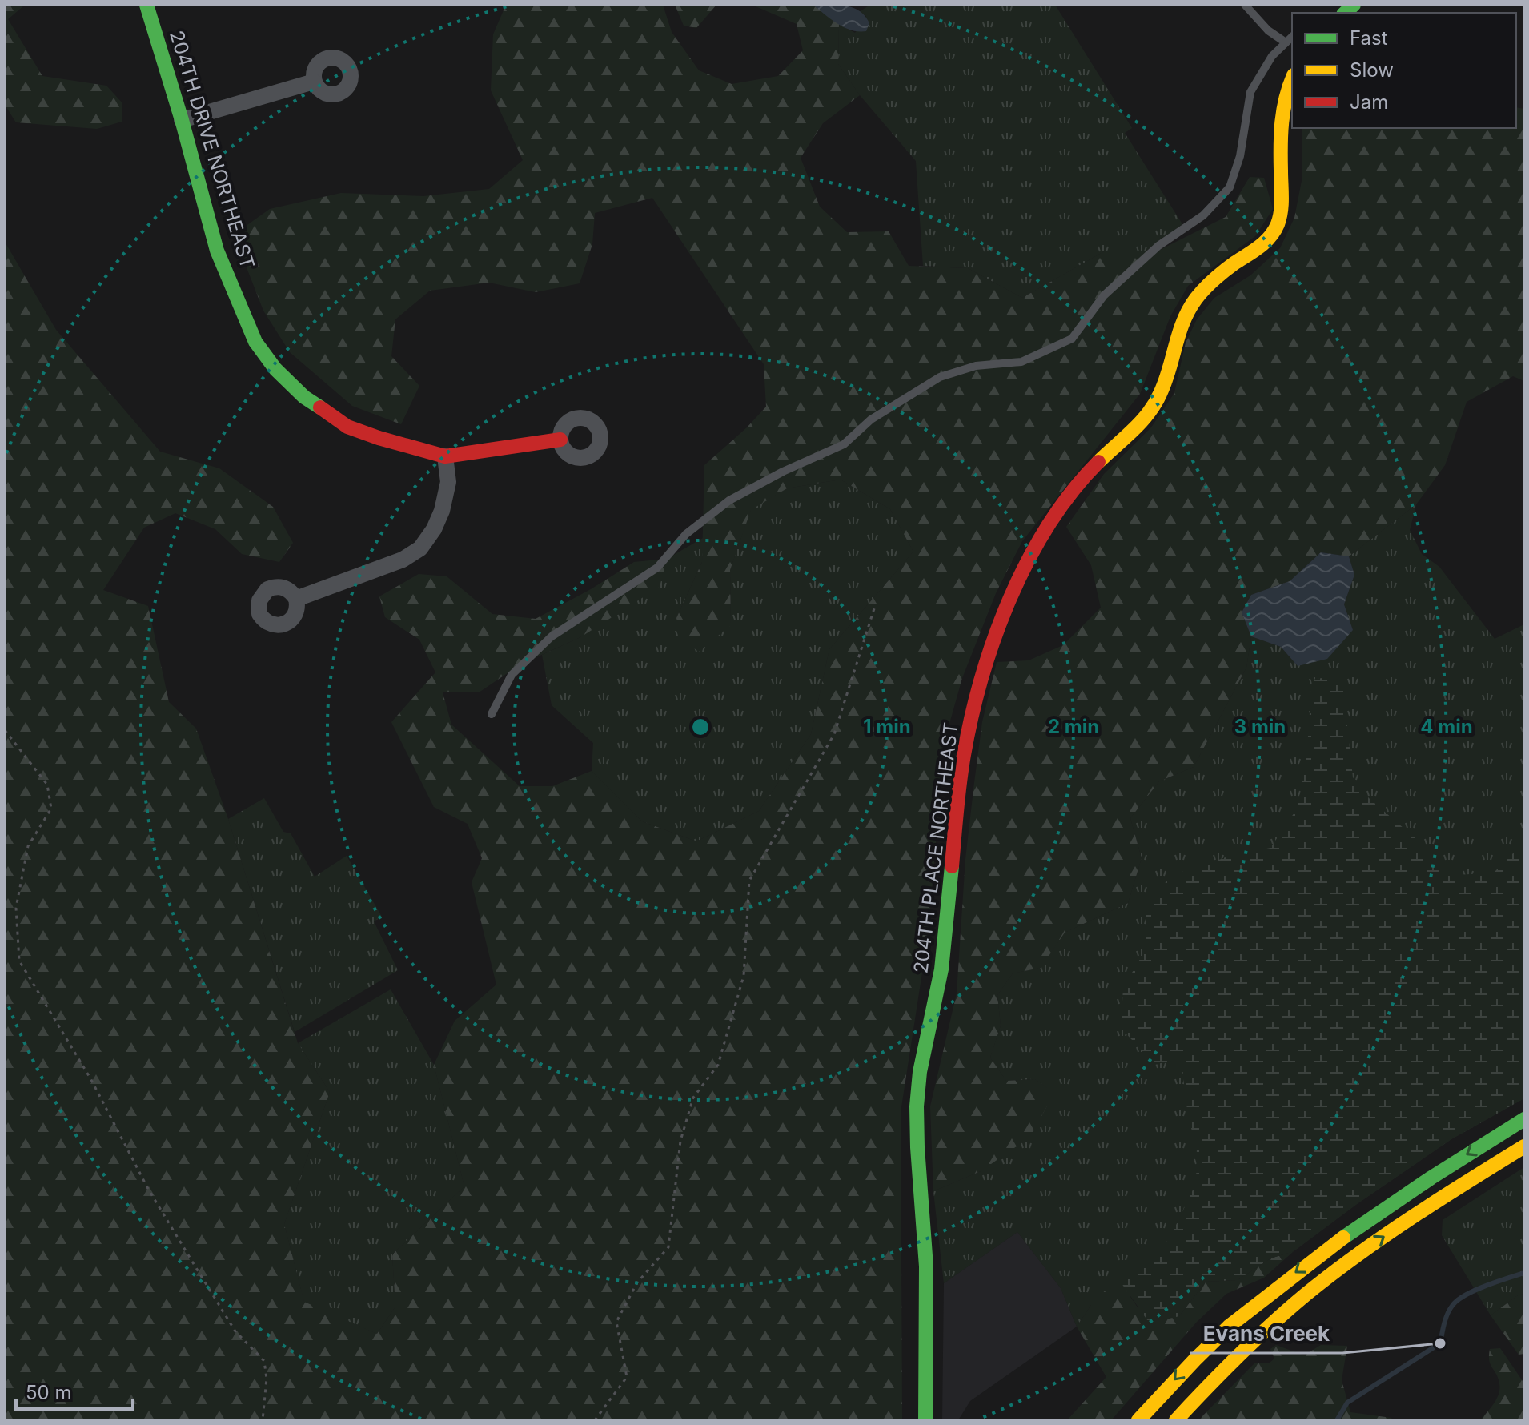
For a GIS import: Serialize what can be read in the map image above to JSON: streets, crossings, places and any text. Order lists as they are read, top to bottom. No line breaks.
{"streets":{"street":["204TH DRIVE NORTHEAST","204TH PLACE NORTHEAST"]},"places":["Evans Creek"],"legend":["Fast","Slow","Jam"],"scale_bar":"50 m","rings":["1 min","2 min","3 min","4 min"]}
